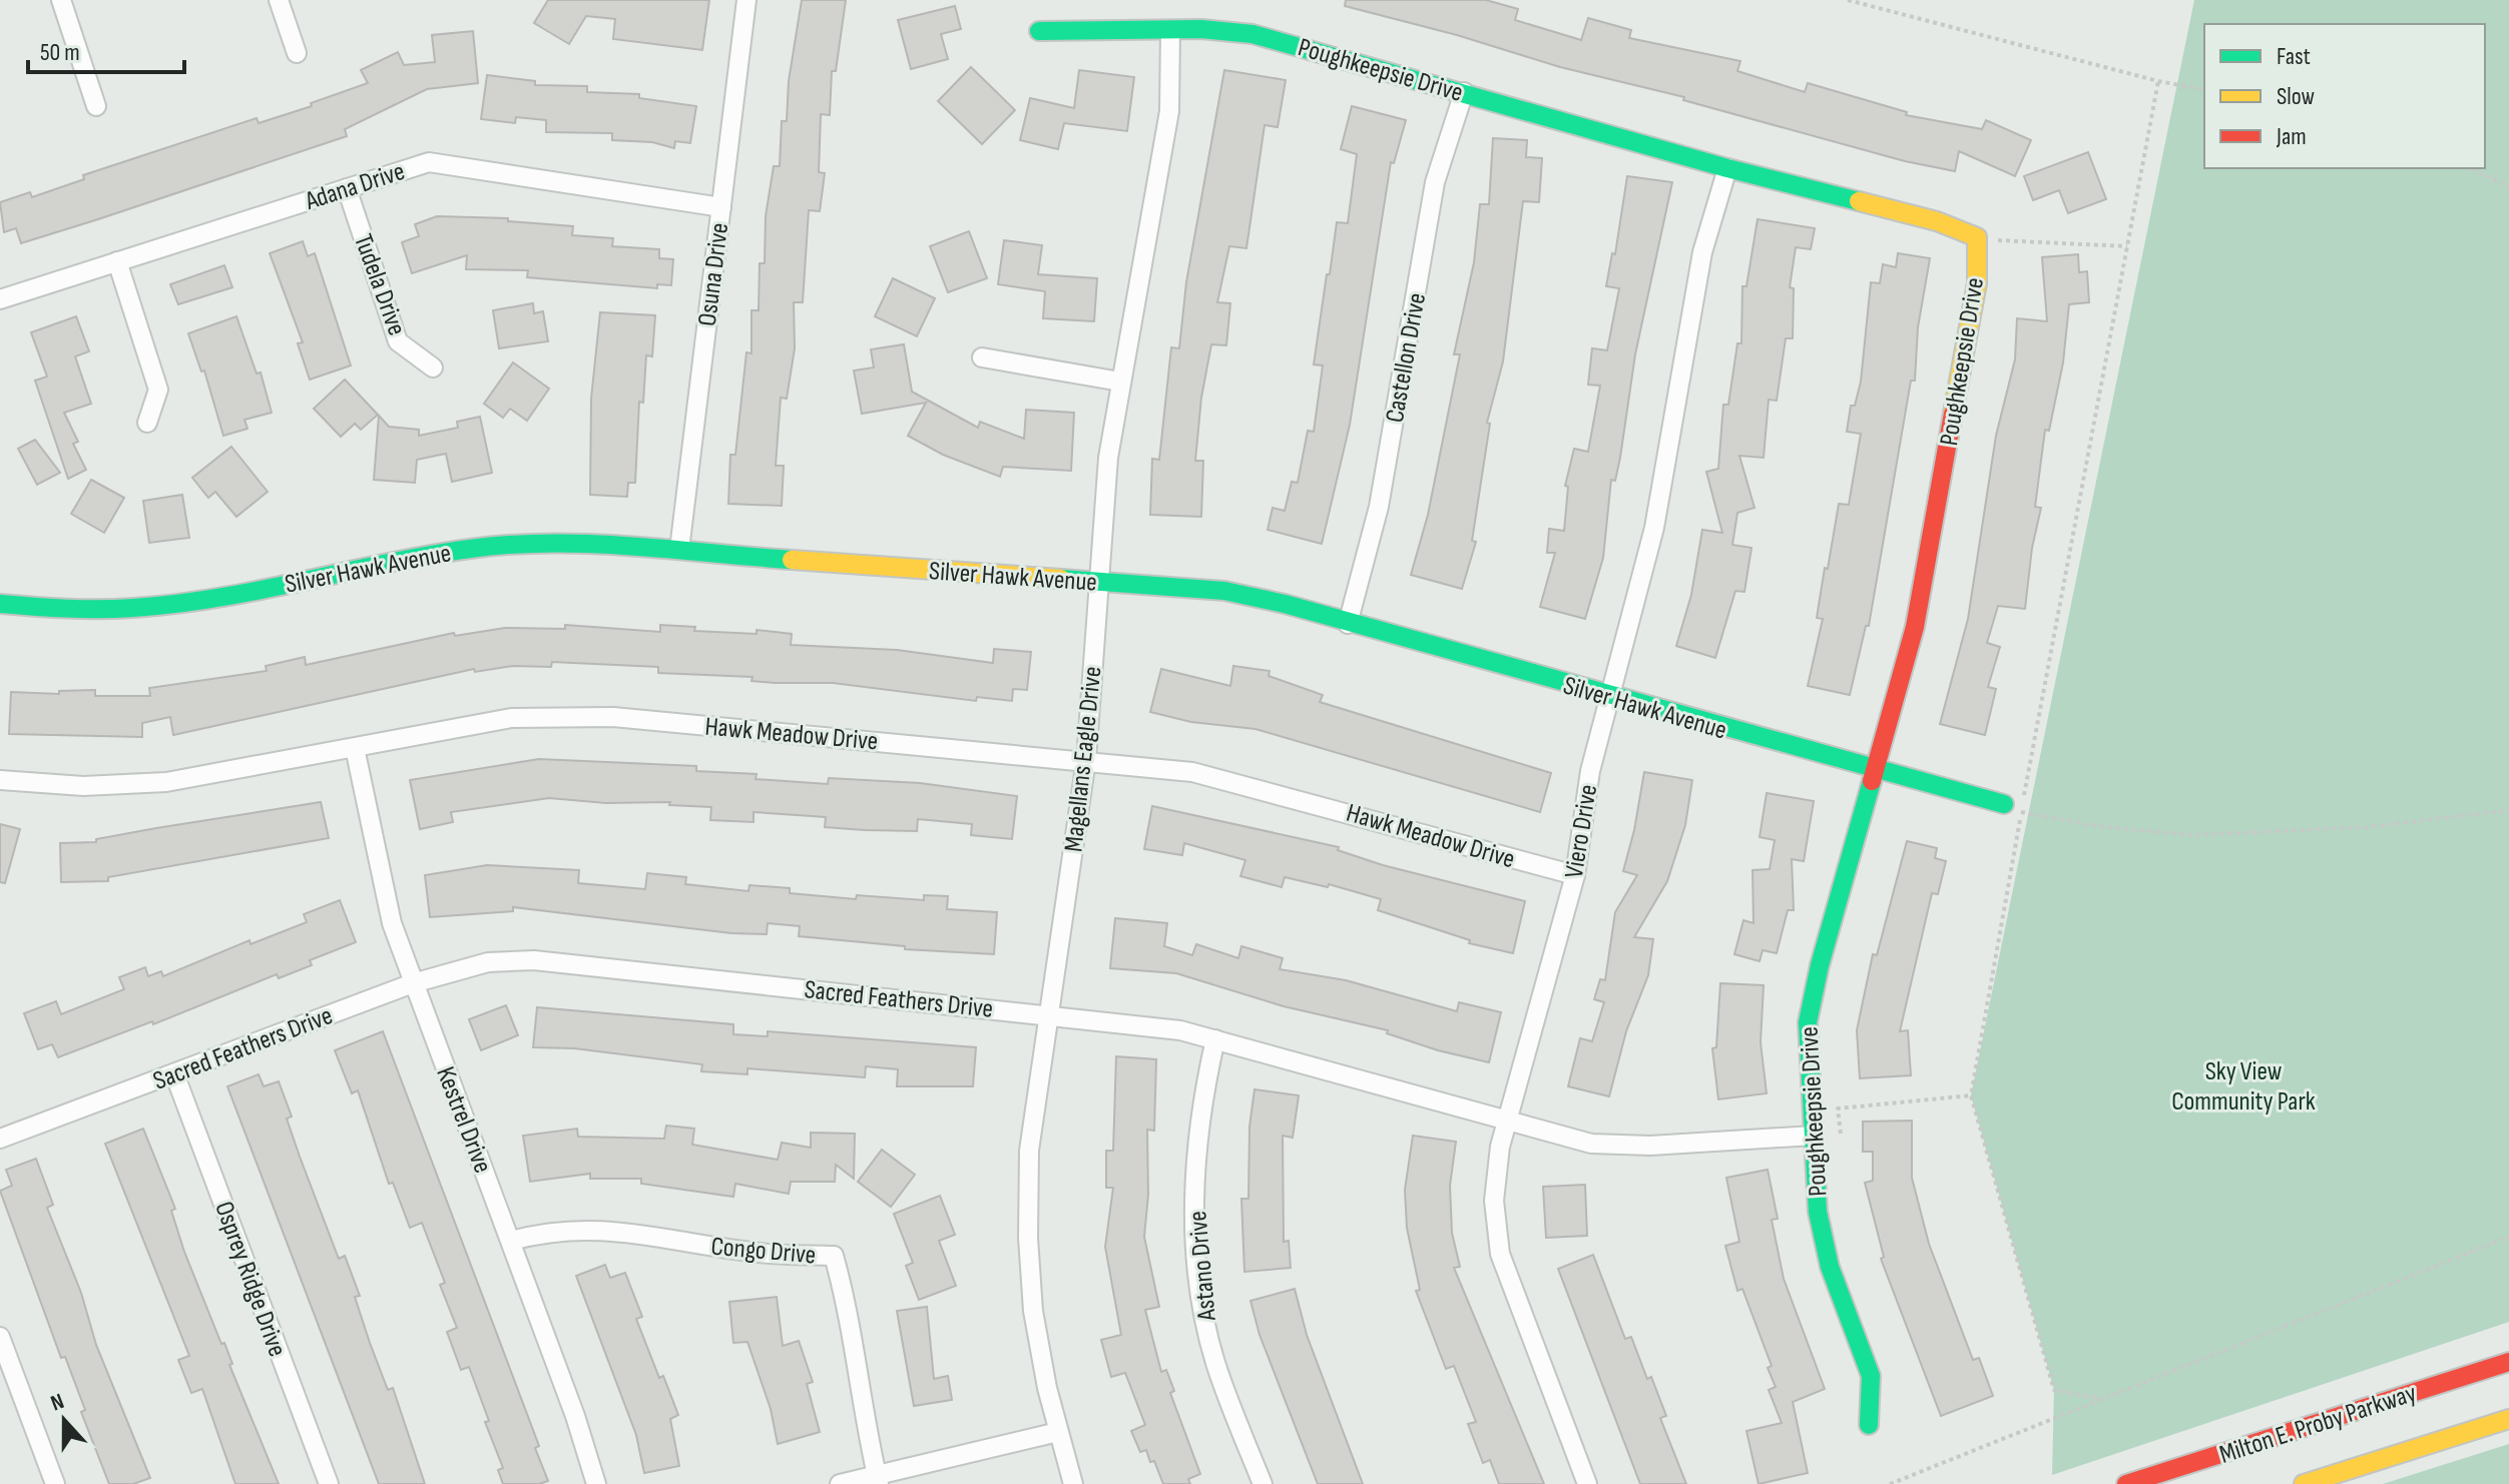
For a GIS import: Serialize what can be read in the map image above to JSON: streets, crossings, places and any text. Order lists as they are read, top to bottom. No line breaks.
{"streets":{"main road":["Poughkeepsie Drive","Silver Hawk Avenue","Milton E. Proby Parkway"],"street":["Adana Drive","Osuna Drive","Tudela Drive","Castellon Drive","Hawk Meadow Drive","Magellans Eagle Drive","Viero Drive","Sacred Feathers Drive","Kestrel Drive","Congo Drive","Astano Drive","Osprey Ridge Drive"]},"crossings":[["Poughkeepsie Drive","Castellon Drive"],["Poughkeepsie Drive","Silver Hawk Avenue"],["Poughkeepsie Drive","Magellans Eagle Drive"],["Poughkeepsie Drive","Viero Drive"],["Poughkeepsie Drive","Sacred Feathers Drive"],["Adana Drive","Osuna Drive"],["Adana Drive","Tudela Drive"],["Osuna Drive","Silver Hawk Avenue"],["Castellon Drive","Silver Hawk Avenue"],["Silver Hawk Avenue","Magellans Eagle Drive"],["Silver Hawk Avenue","Viero Drive"],["Hawk Meadow Drive","Magellans Eagle Drive"],["Hawk Meadow Drive","Viero Drive"],["Hawk Meadow Drive","Kestrel Drive"],["Magellans Eagle Drive","Sacred Feathers Drive"],["Viero Drive","Sacred Feathers Drive"],["Sacred Feathers Drive","Kestrel Drive"],["Sacred Feathers Drive","Astano Drive"],["Sacred Feathers Drive","Osprey Ridge Drive"],["Kestrel Drive","Congo Drive"]],"parks":["Sky View Community Park"],"legend":["Fast","Slow","Jam"],"scale_bar":"50 m","north":"top"}
